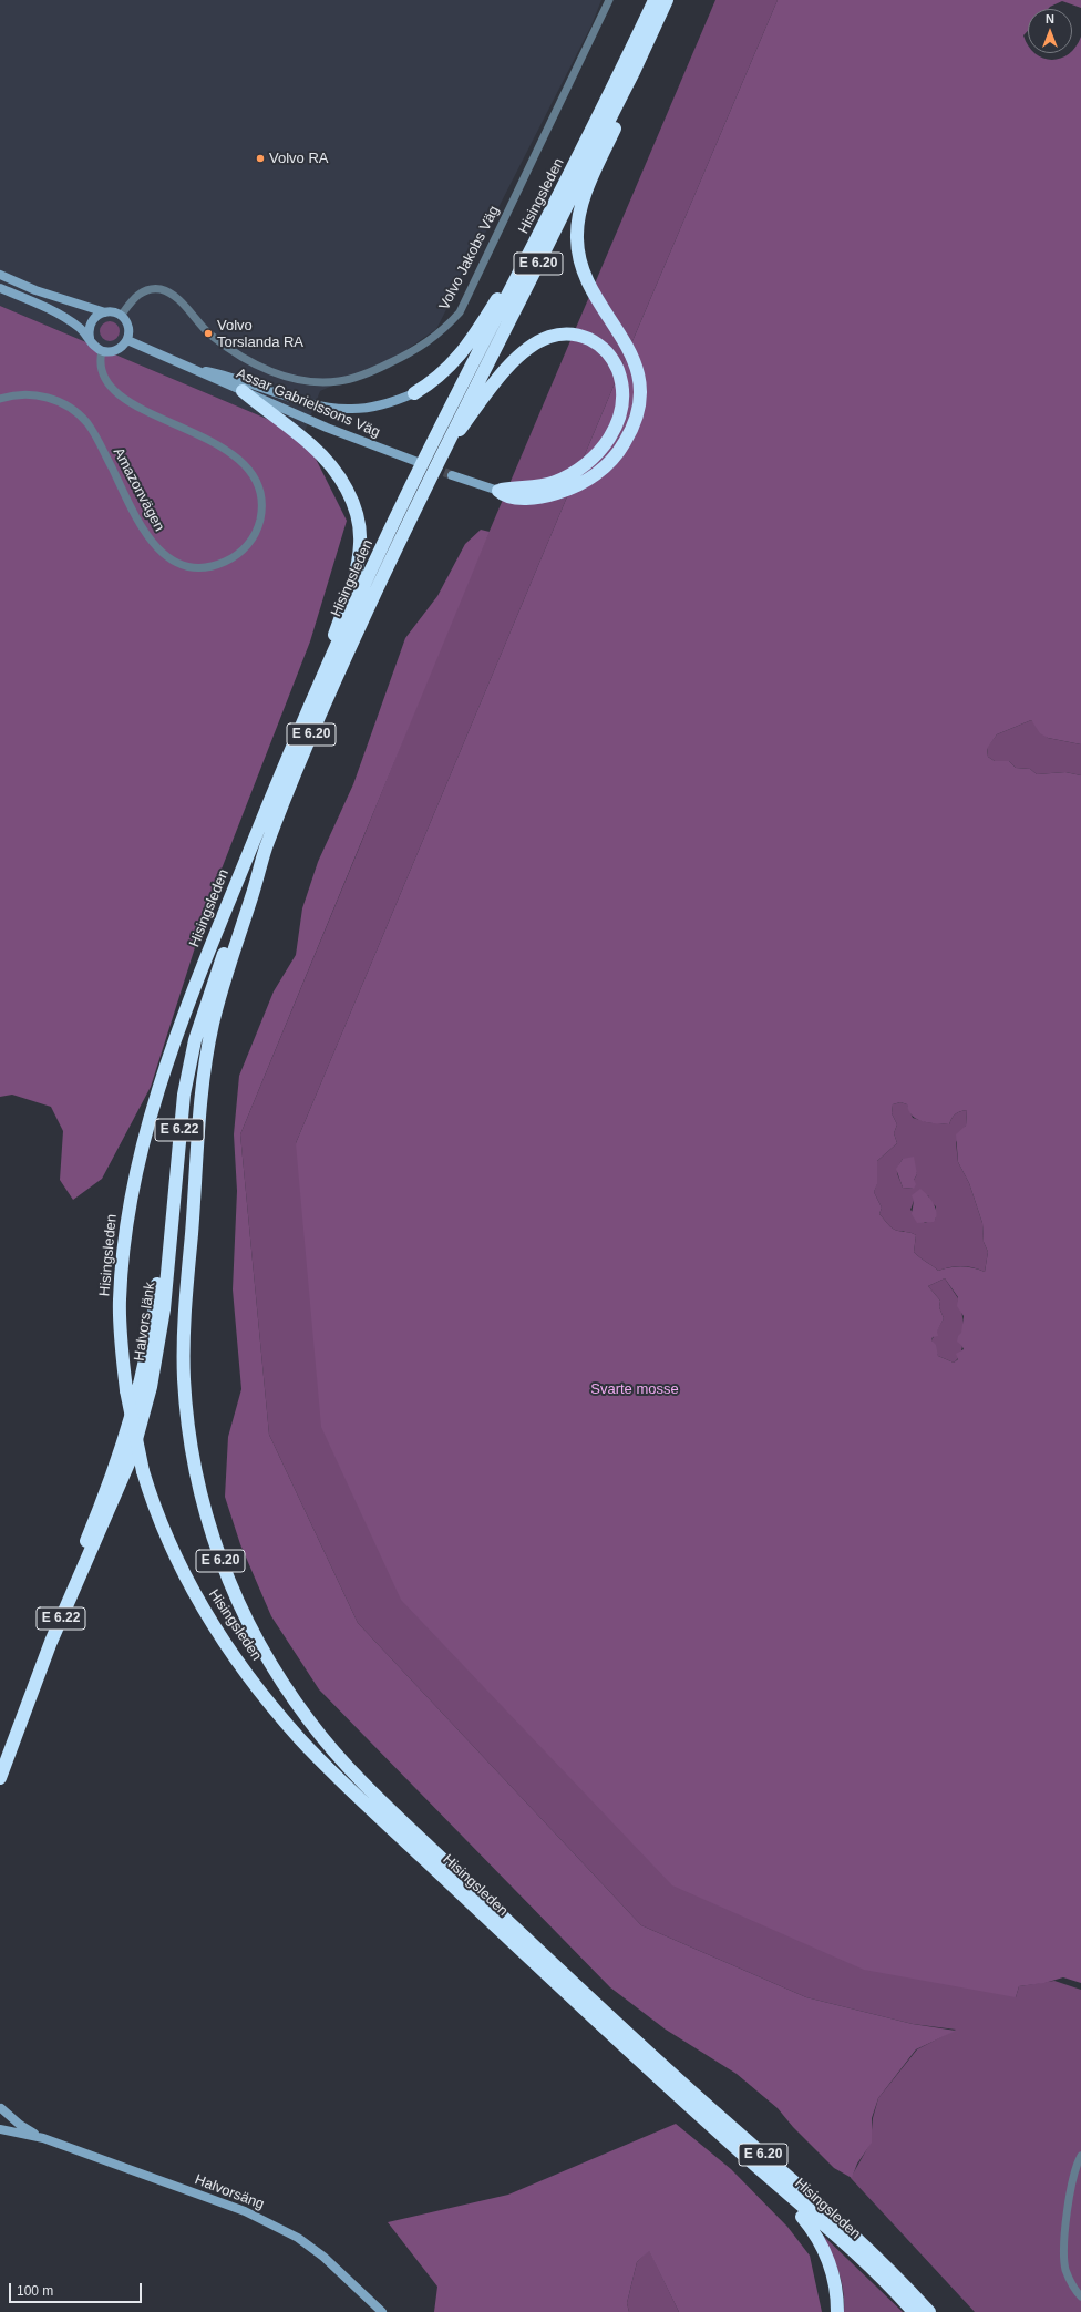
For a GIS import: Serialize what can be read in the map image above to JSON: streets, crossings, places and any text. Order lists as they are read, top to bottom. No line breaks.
{"streets":{"highway":["Hisingsleden","E 6.20","E 6.22","Halvors länk"],"street":["Volvo Jakobs Väg","Assar Gabrielssons Väg","Amazonvägen","Halvorsäng"]},"crossings":[["Hisingsleden","E 6.20"],["Hisingsleden","Halvors länk"],["Volvo Jakobs Väg","Assar Gabrielssons Väg"],["Volvo Jakobs Väg","Amazonvägen"],["E 6.20","Assar Gabrielssons Väg"],["Assar Gabrielssons Väg","Amazonvägen"]],"parks":["Svarte mosse"],"places":["Volvo RA","Volvo Torslanda RA"],"scale_bar":"100 m","north":"top"}
